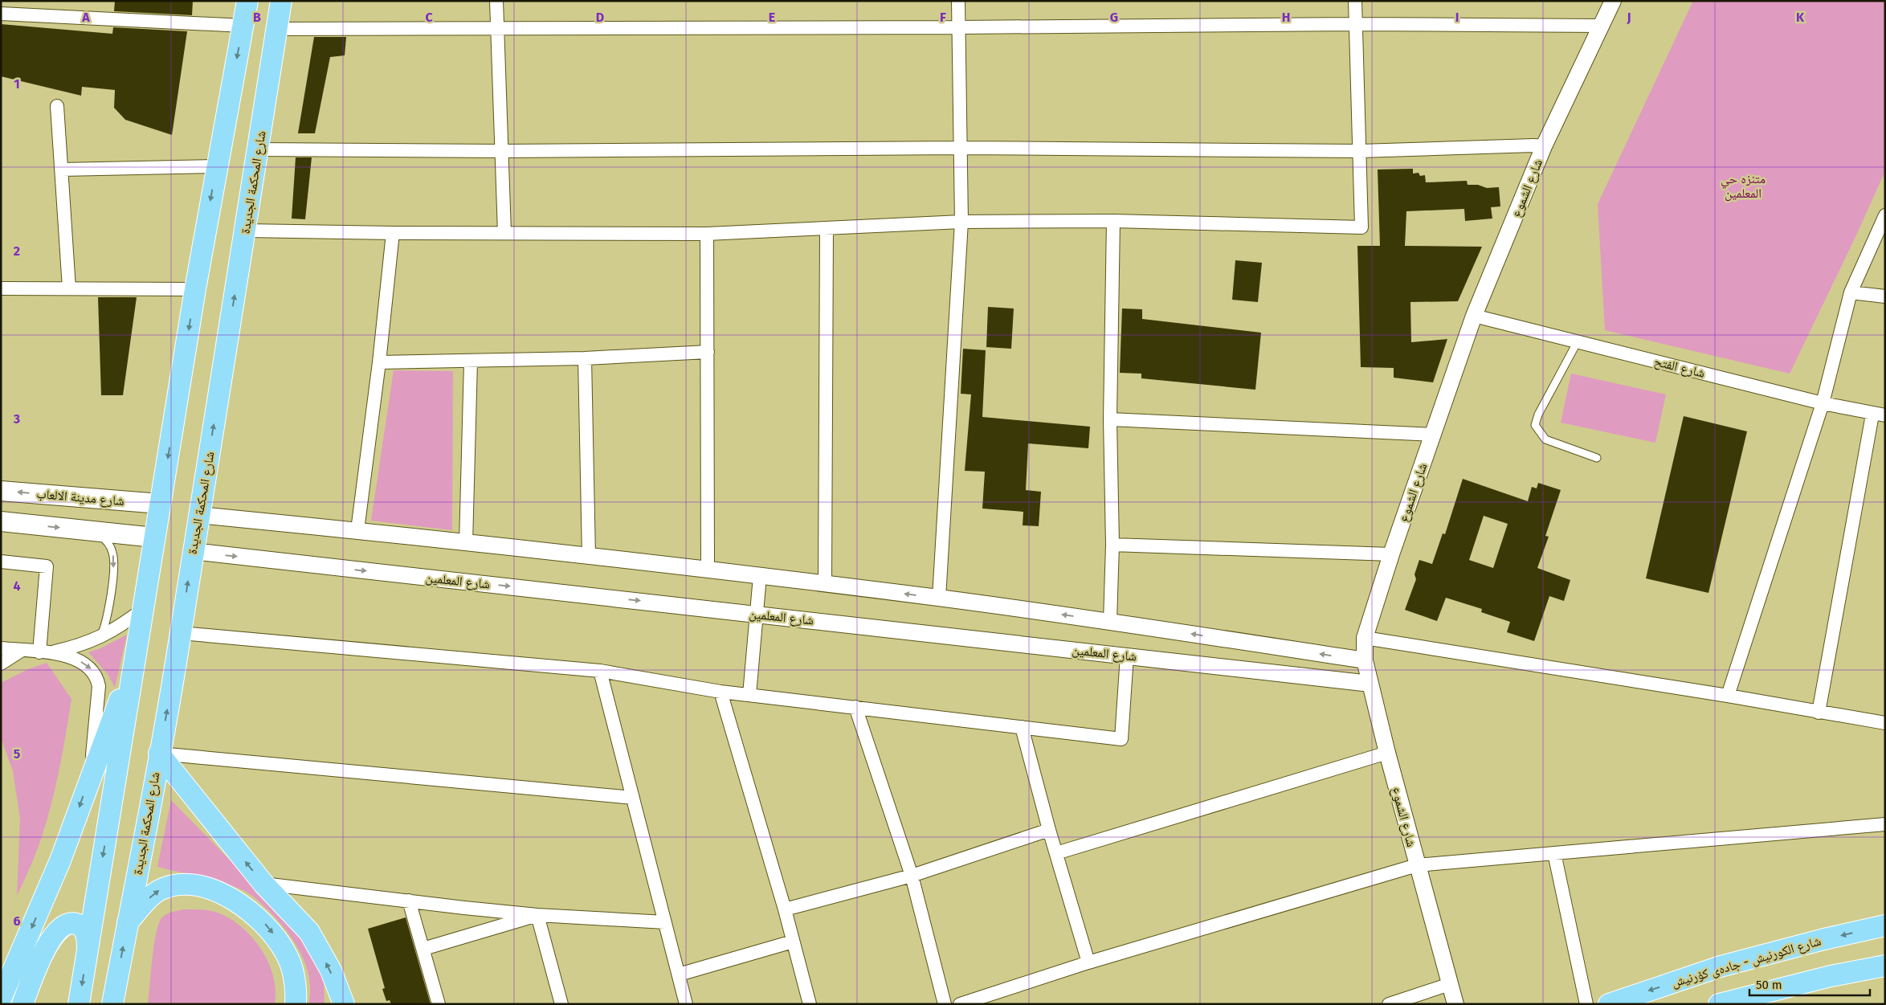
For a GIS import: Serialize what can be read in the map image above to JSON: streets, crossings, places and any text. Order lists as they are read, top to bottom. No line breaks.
{"streets":{"main road":["شارع المحكمة الجديدة","شارع مدينة الالعاب","شارع الكورنيش - جادەی کۆرنیش"],"street":["شارع الشموع","شارع الفتح","شارع المعلمين"]},"crossings":[["شارع المحكمة الجديدة","شارع المعلمين"],["شارع الشموع","شارع الفتح"],["شارع الشموع","شارع المعلمين"]],"parks":["متنزه حي المعلمين"],"scale_bar":"50 m","grid":{"columns":["A","B","C","D","E","F","G","H","I","J","K"],"rows":["1","2","3","4","5","6"]}}
